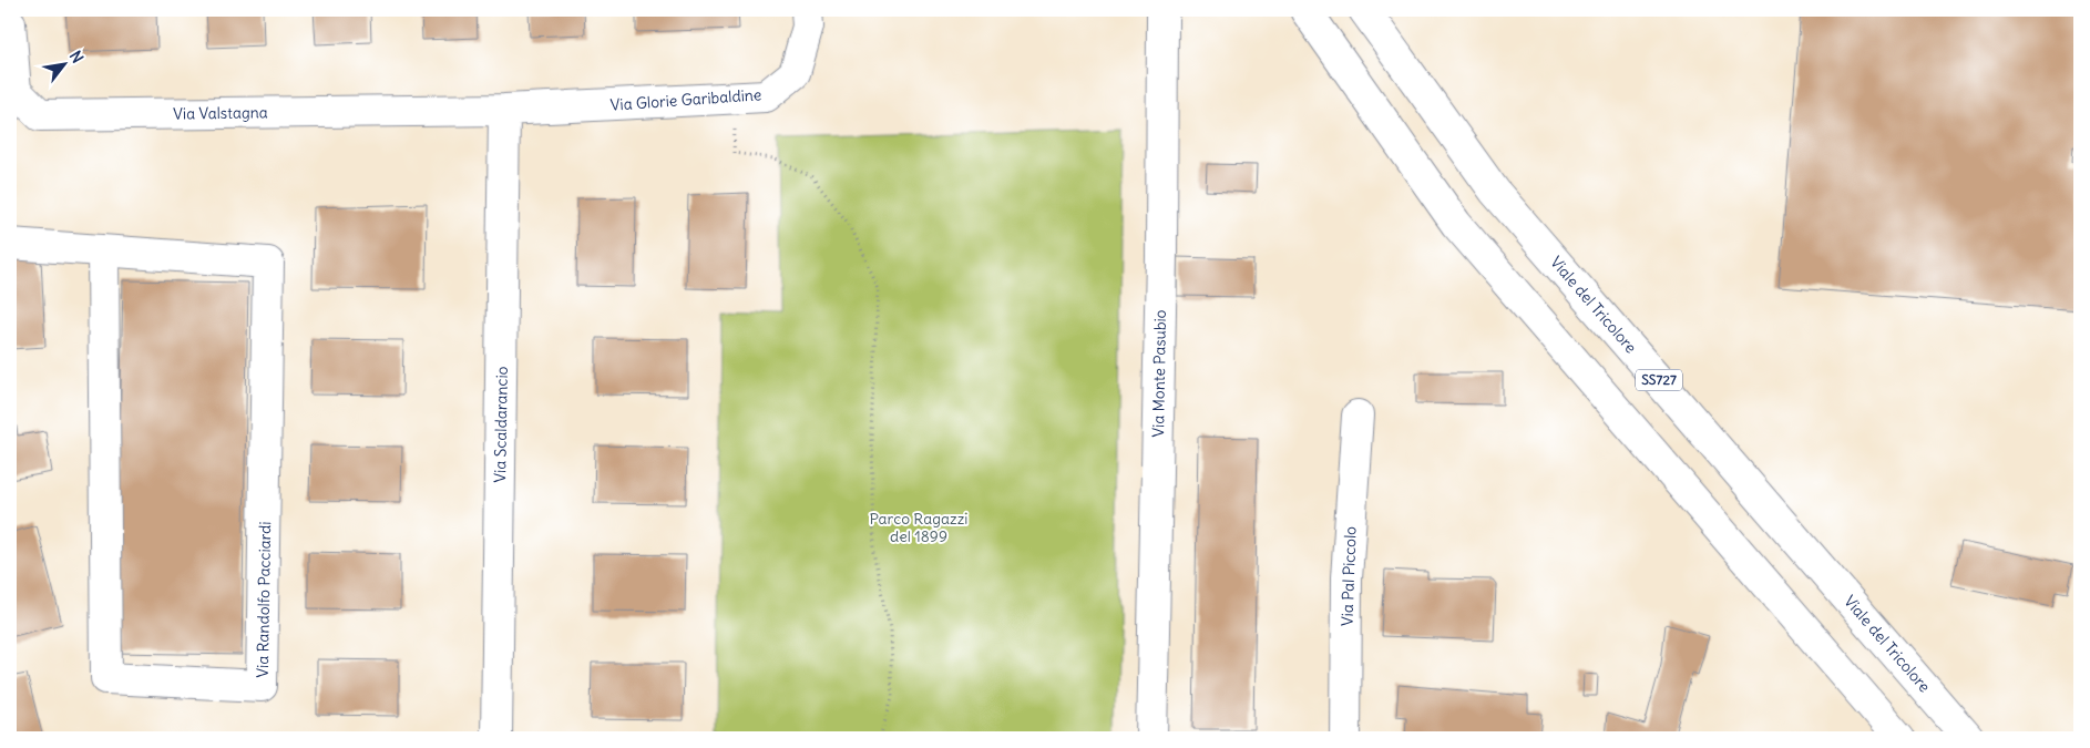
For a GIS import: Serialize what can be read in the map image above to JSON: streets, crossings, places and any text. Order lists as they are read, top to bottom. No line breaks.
{"streets":{"main road":["Via Glorie Garibaldine","Via Valstagna","Viale del Tricolore","Via Monte Pasubio","SS727","Via Scaldarancio","Via Pal Piccolo","Via Randolfo Pacciardi"]},"crossings":[["Via Glorie Garibaldine","Via Valstagna"],["Via Glorie Garibaldine","Via Scaldarancio"],["Via Valstagna","Via Scaldarancio"]],"parks":["Parco Ragazzi del 1899"],"north":"top right"}
